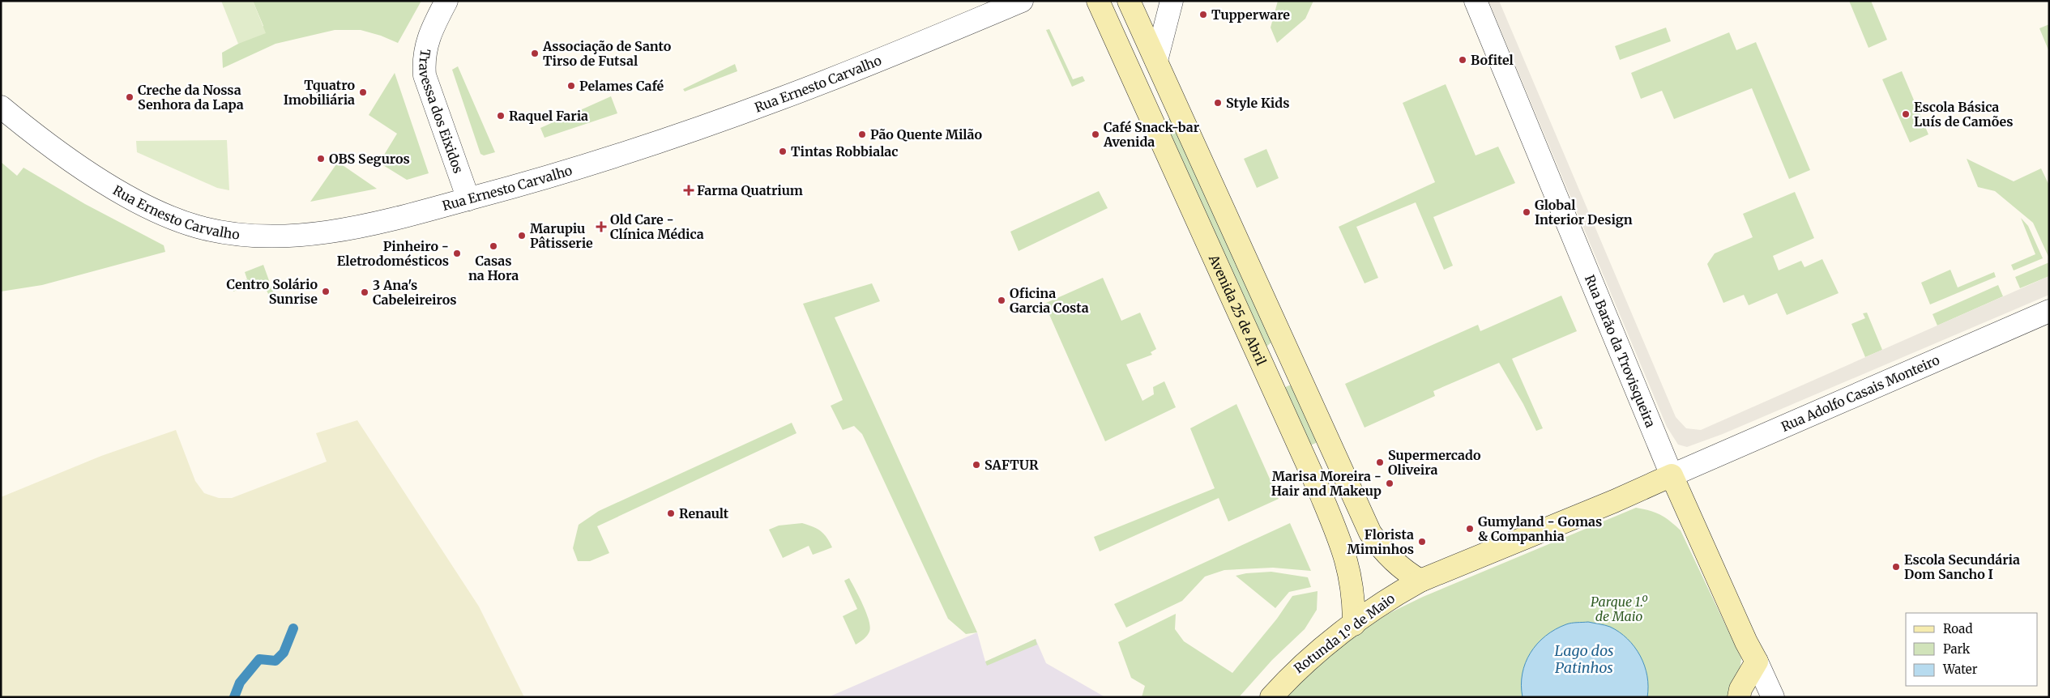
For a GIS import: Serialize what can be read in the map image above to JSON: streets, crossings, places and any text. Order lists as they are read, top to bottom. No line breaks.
{"streets":{"main road":["Avenida 25 de Abril","Rua Barão da Trovisqueira","Rotunda 1.º de Maio"],"street":["Rua Ernesto Carvalho","Travessa dos Eixidos","Rua Adolfo Casais Monteiro"]},"crossings":[["Rua Ernesto Carvalho","Travessa dos Eixidos"],["Avenida 25 de Abril","Rotunda 1.º de Maio"],["Rua Barão da Trovisqueira","Rua Adolfo Casais Monteiro"],["Rua Barão da Trovisqueira","Rotunda 1.º de Maio"],["Rua Adolfo Casais Monteiro","Rotunda 1.º de Maio"]],"water":["Lago dos Patinhos"],"parks":["Parque 1.º de Maio"],"places":{"other":["Tupperware","Associação de Santo Tirso de Futsal","Bofitel","Pelames Café","Tquatro Imobiliária","Creche da Nossa Senhora da Lapa","Style Kids","Escola Básica Luís de Camões","Raquel Faria","Pão Quente Milão","Café Snack-bar Avenida","Tintas Robbialac","OBS Seguros","Global Interior Design","Marupiu Pâtisserie","Casas na Hora","Pinheiro - Eletrodomésticos","Centro Solário Sunrise","3 Ana's Cabeleireiros","Oficina Garcia Costa","Supermercado Oliveira","SAFTUR","Marisa Moreira - Hair and Makeup","Renault","Gumyland - Gomas & Companhia","Florista Miminhos","Escola Secundária Dom Sancho I"],"health":["Farma Quatrium","Old Care - Clínica Médica"]},"legend":["Road","Park","Water"]}
